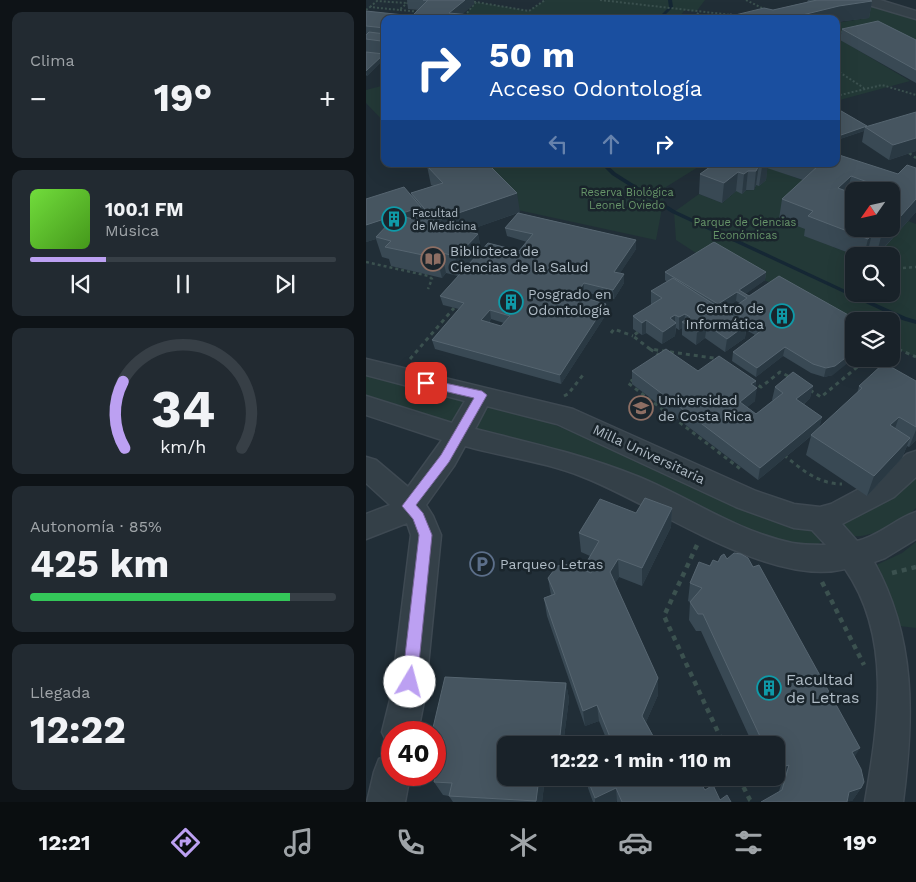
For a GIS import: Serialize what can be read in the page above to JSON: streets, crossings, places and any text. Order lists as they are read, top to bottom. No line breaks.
{"streets":{"street":["Milla Universitaria"]},"parks":["Reserva Biológica Leonel Oviedo","Parque de Ciencias Económicas"],"places":{"building":["Facultad de Medicina","Posgrado en Odontología","Centro de Informática","Facultad de Letras"],"library":["Biblioteca de Ciencias de la Salud"],"school or university":["Universidad de Costa Rica"],"parking":["Parqueo Letras"]},"north":"bottom left","page":{"tile":["Clima",["Autonomía · 85%","425 km"],["Llegada","12:22"]],"turn":["50 m","Acceso Odontología"],"heat":["−","19°","+"],"song":["100.1 FM","Música"],"limit":"40","trip":"12:22 · 1 min · 110 m","tabs":["12:21","19°"],"gauge":["34","km/h"]}}
